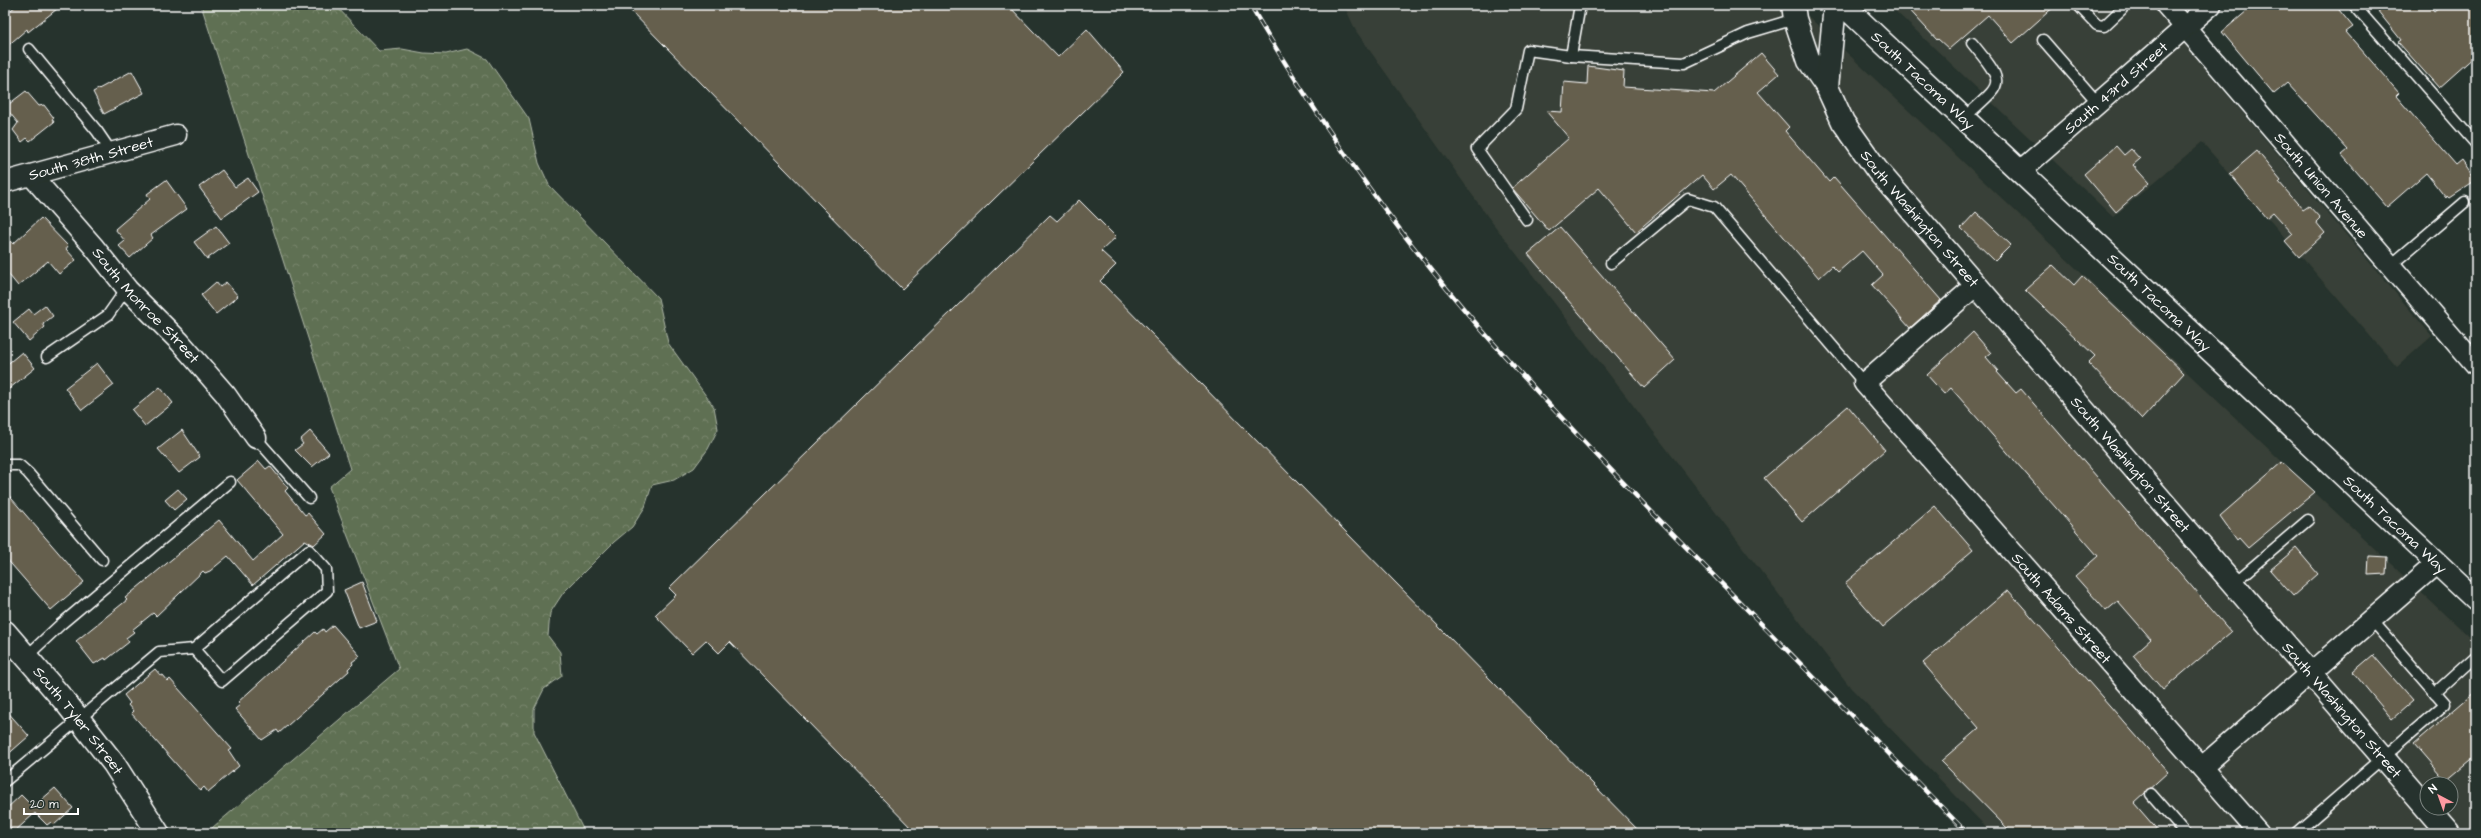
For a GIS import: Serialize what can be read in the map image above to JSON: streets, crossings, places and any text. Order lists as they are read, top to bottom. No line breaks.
{"streets":{"street":["South Tacoma Way","South 43rd Street","South 38th Street","South Union Avenue","South Washington Street","South Monroe Street","South Adams Street","South Tyler Street"]},"crossings":[["South Tacoma Way","South 43rd Street"],["South 43rd Street","South Union Avenue"],["South 38th Street","South Monroe Street"]],"scale_bar":"20 m","north":"top left"}
